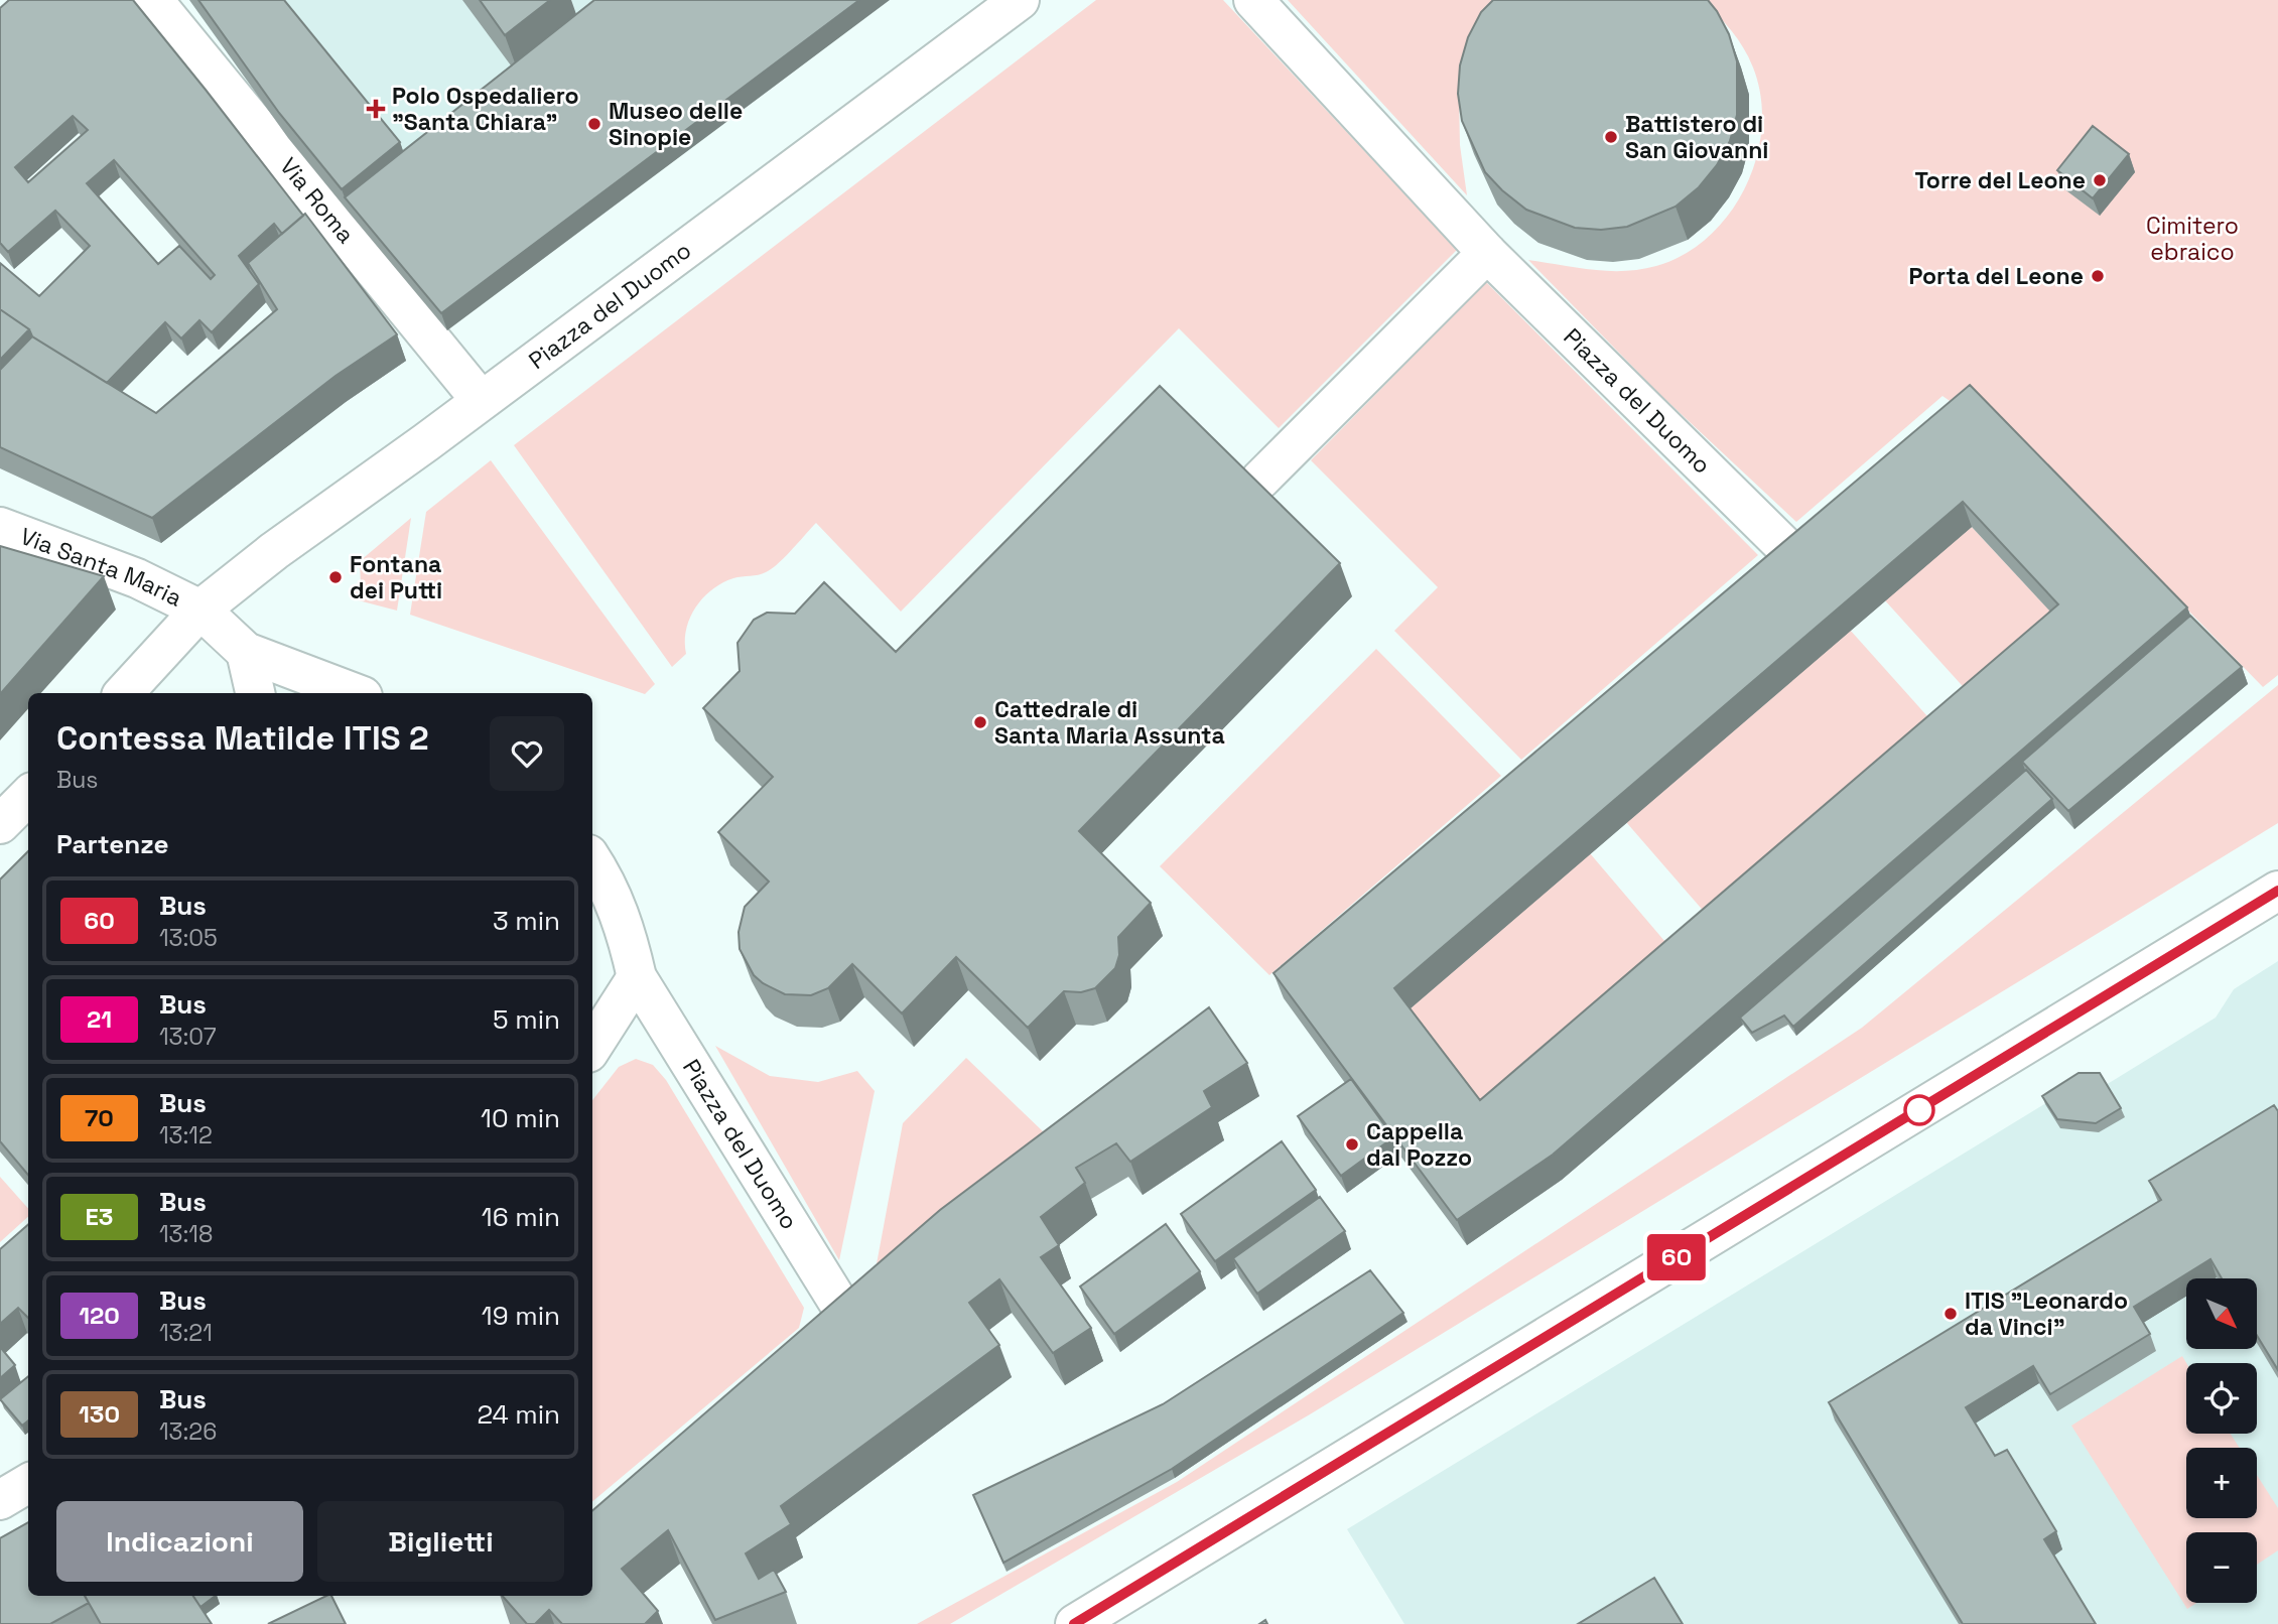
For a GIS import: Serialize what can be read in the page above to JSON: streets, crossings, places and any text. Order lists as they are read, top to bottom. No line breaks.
{"streets":{"street":["Via Roma","Piazza del Duomo","Via Santa Maria"]},"crossings":[["Via Roma","Piazza del Duomo"],["Piazza del Duomo","Via Santa Maria"]],"parks":["Cimitero ebraico"],"places":{"health":["Polo Ospedaliero \"Santa Chiara\""],"other":["Museo delle Sinopie","Battistero di San Giovanni","Torre del Leone","Porta del Leone","Fontana dei Putti","Cattedrale di Santa Maria Assunta","Cappella dal Pozzo","ITIS \"Leonardo da Vinci\""]},"lines":["bus line 60"],"north":"bottom right","page":{"on_map":"60","heading":[["Contessa Matilde ITIS 2","Bus"],"Partenze"],"list":[{"mark":"60","name":"Bus","note":"13:05","value":"3 min"},{"mark":"21","name":"Bus","note":"13:07","value":"5 min"},{"mark":"70","name":"Bus","note":"13:12","value":"10 min"},{"mark":"E3","name":"Bus","note":"13:18","value":"16 min"},{"mark":"120","name":"Bus","note":"13:21","value":"19 min"},{"mark":"130","name":"Bus","note":"13:26","value":"24 min"}],"map_buttons":["+","−"],"buttons":["Indicazioni","Biglietti"]}}
